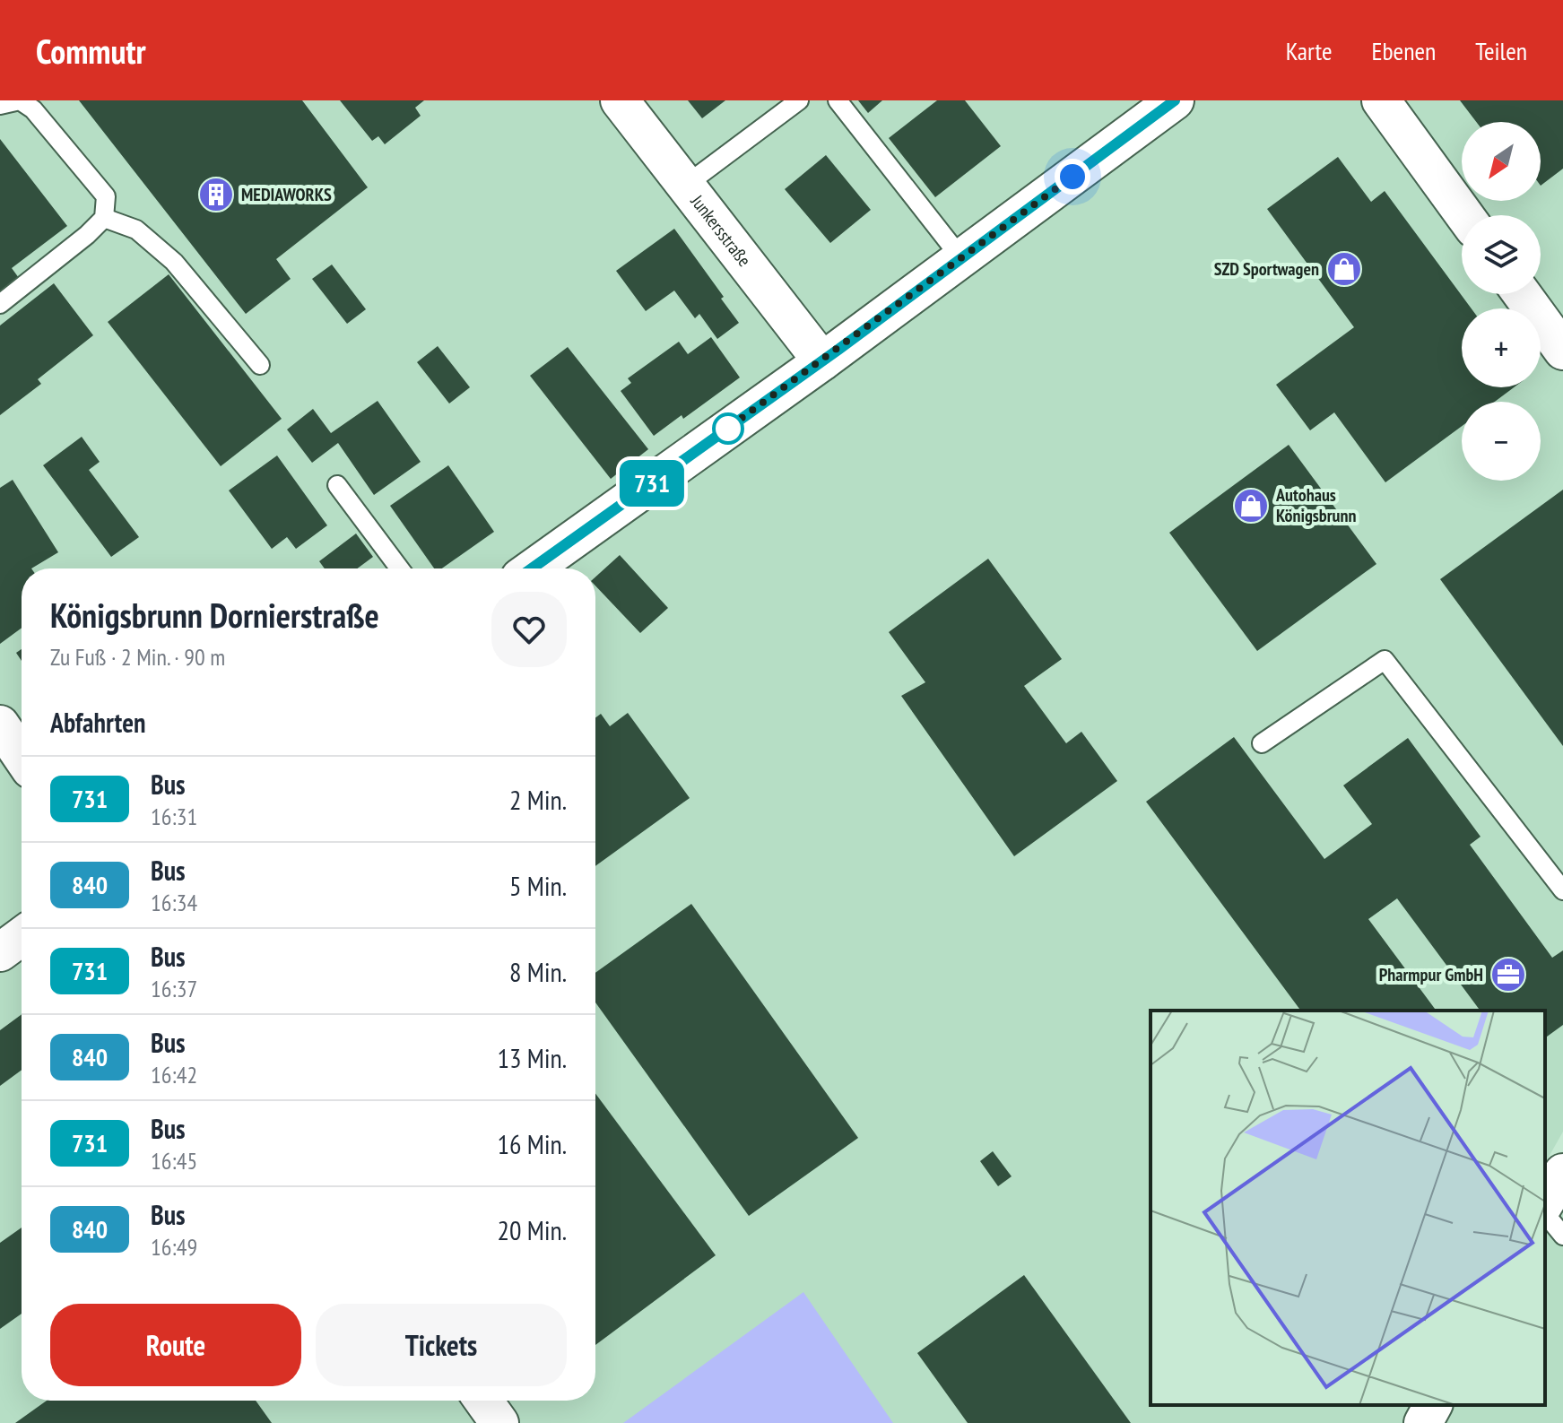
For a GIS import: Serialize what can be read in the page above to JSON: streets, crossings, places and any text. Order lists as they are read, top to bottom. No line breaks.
{"streets":{"street":["Junkersstraße"]},"places":{"building":["MEDIAWORKS"],"shop":["SZD Sportwagen","Autohaus Königsbrunn"],"office":["Pharmpur GmbH"]},"lines":["bus line 731"],"north":"bottom left","page":{"header":"Commutr","nav":["Karte","Ebenen","Teilen"],"on_map":"731","map_buttons":["+","−"],"heading":[["Königsbrunn Dornierstraße","Zu Fuß · 2 Min. · 90 m"],"Abfahrten"],"list":[{"mark":"731","name":"Bus","note":"16:31","value":"2 Min."},{"mark":"840","name":"Bus","note":"16:34","value":"5 Min."},{"mark":"731","name":"Bus","note":"16:37","value":"8 Min."},{"mark":"840","name":"Bus","note":"16:42","value":"13 Min."},{"mark":"731","name":"Bus","note":"16:45","value":"16 Min."},{"mark":"840","name":"Bus","note":"16:49","value":"20 Min."}],"buttons":["Route","Tickets"]}}
